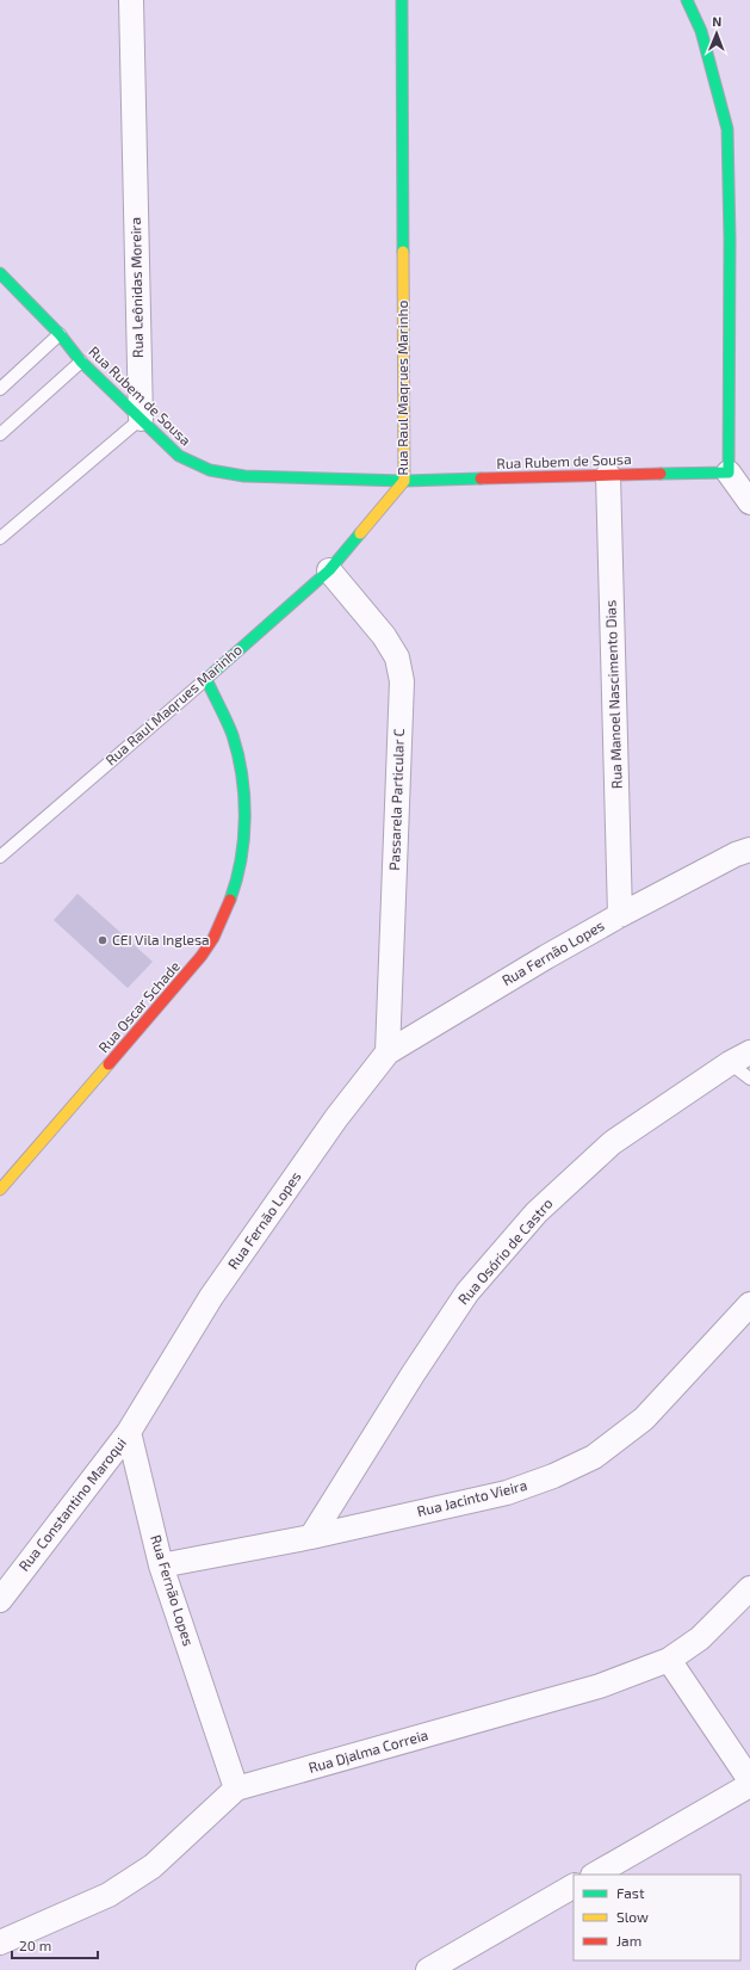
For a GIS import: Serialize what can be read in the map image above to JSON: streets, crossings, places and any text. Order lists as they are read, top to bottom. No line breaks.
{"streets":{"street":["Rua Leônidas Moreira","Rua Raul Maqrues Marinho","Rua Rubem de Sousa","Rua Manoel Nascimento Dias","Passarela Particular C","Rua Fernão Lopes","Rua Oscar Schade","Rua Osório de Castro","Rua Jacinto Vieira","Rua Constantino Maroqui","Rua Djalma Correia"]},"crossings":[["Rua Leônidas Moreira","Rua Rubem de Sousa"],["Rua Raul Maqrues Marinho","Rua Rubem de Sousa"],["Rua Raul Maqrues Marinho","Passarela Particular C"],["Rua Raul Maqrues Marinho","Rua Oscar Schade"],["Rua Rubem de Sousa","Rua Manoel Nascimento Dias"],["Rua Manoel Nascimento Dias","Rua Fernão Lopes"],["Passarela Particular C","Rua Fernão Lopes"],["Rua Fernão Lopes","Rua Jacinto Vieira"],["Rua Fernão Lopes","Rua Constantino Maroqui"],["Rua Fernão Lopes","Rua Djalma Correia"],["Rua Osório de Castro","Rua Jacinto Vieira"]],"places":["CEI Vila Inglesa"],"legend":["Fast","Slow","Jam"],"scale_bar":"20 m","north":"top"}
